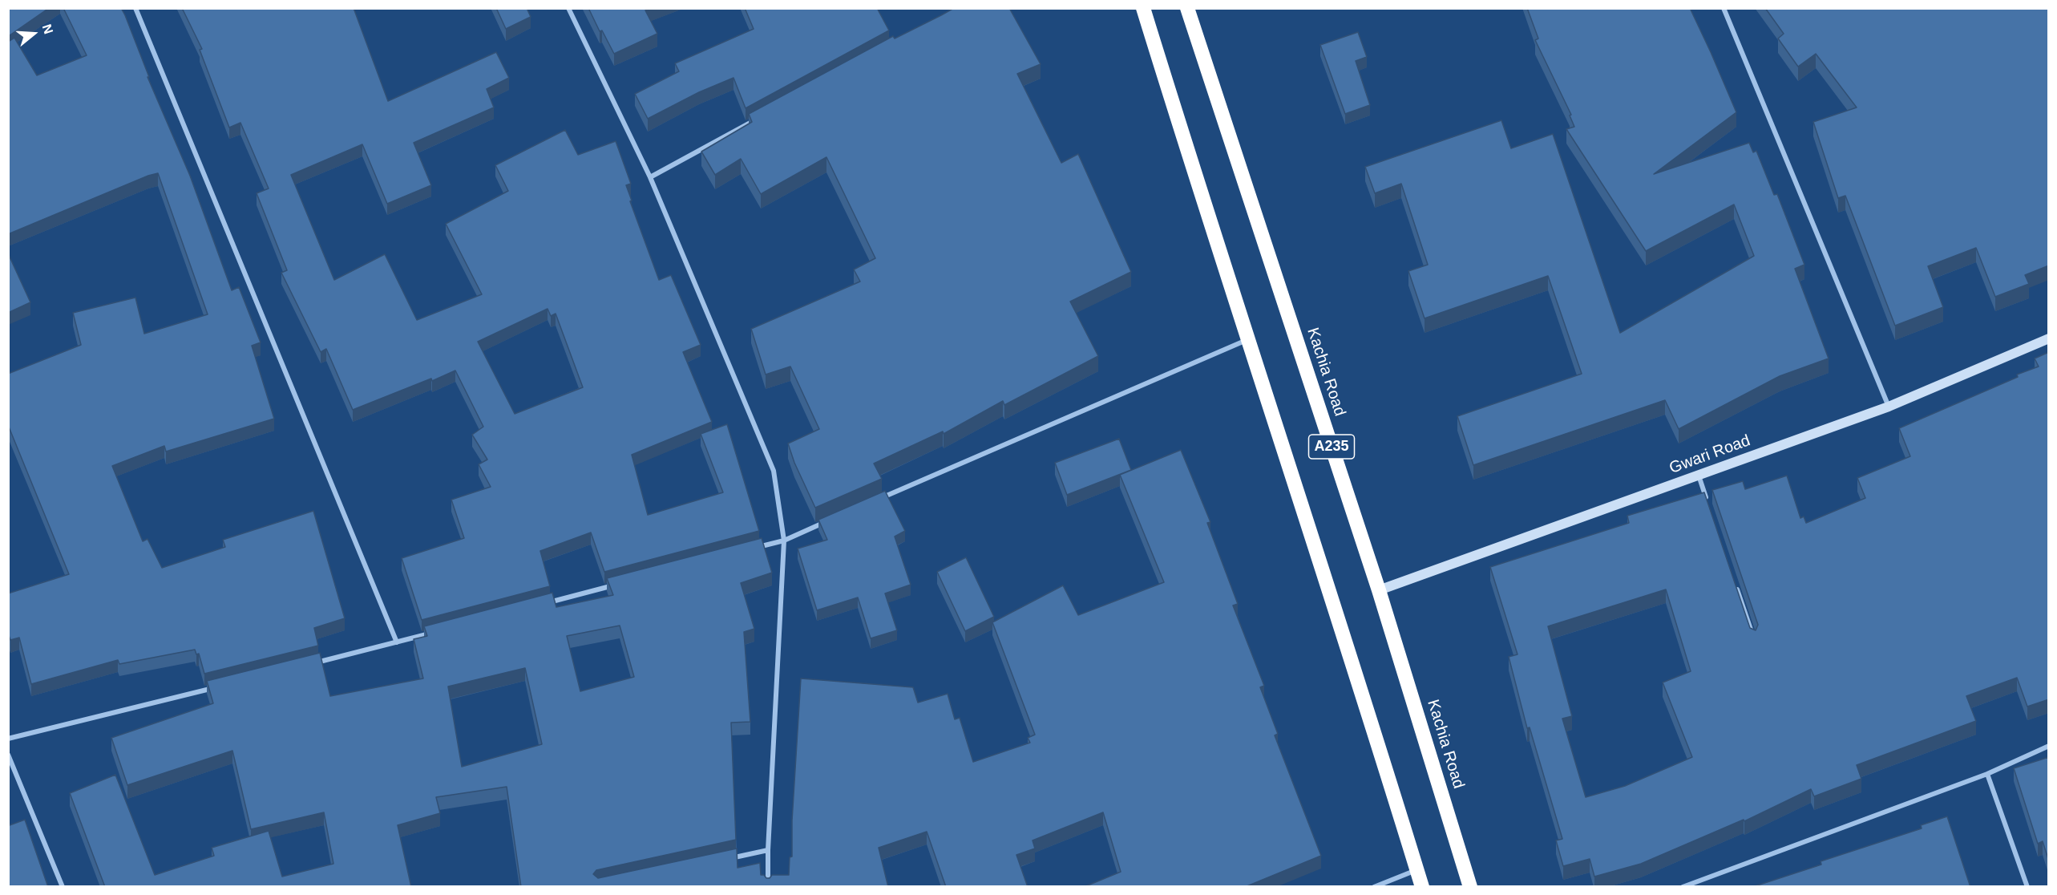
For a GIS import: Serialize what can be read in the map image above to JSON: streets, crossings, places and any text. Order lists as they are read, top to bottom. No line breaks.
{"streets":{"highway":["Kachia Road","A235"],"street":["Gwari Road"]},"crossings":[["Kachia Road","Gwari Road"]],"north":"right"}
